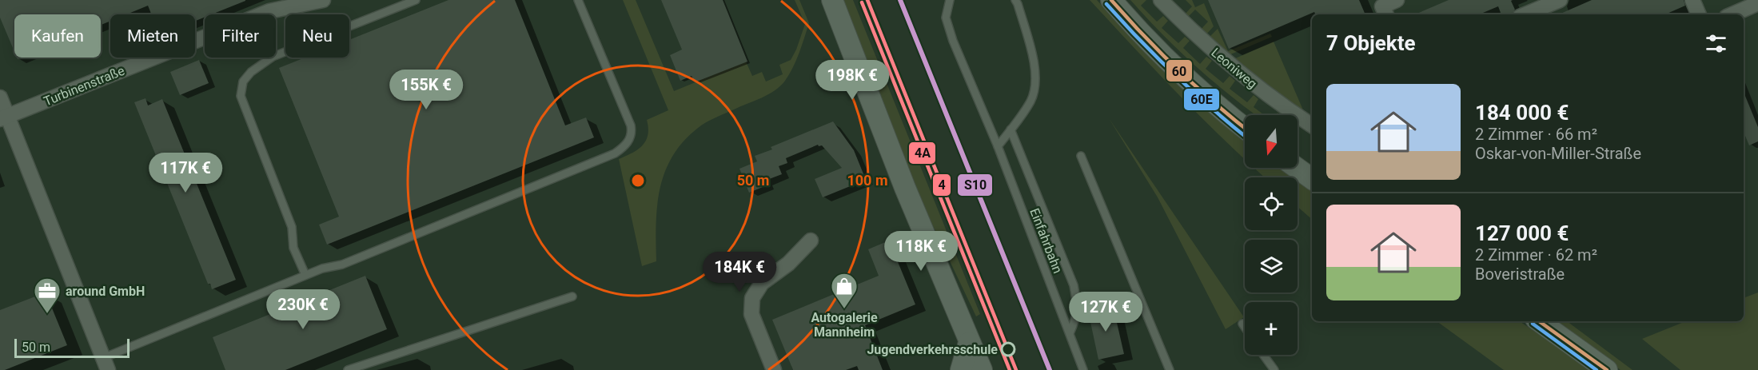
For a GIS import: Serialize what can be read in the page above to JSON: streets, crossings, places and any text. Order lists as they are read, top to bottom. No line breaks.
{"streets":{"street":["Leoniweg","Turbinenstraße"],"lane":["Einfahrbahn"]},"places":{"shop":["Autogalerie Mannheim"],"office":["around GmbH"],"other":["Jugendverkehrsschule"]},"lines":["transit line 4","transit line S10","transit line 60","transit line 4A","transit line 60E"],"scale_bar":"50 m","north":"bottom","page":{"chip":["Kaufen","Mieten","Filter","Neu"],"heading":"7 Objekte","price":["198K €","155K €","117K €","118K €","184K €","230K €","127K €"],"list":[{"name":"184 000 €","note":"2 Zimmer · 66 m² · Oskar-von-Miller-Straße"},{"name":"127 000 €","note":"2 Zimmer · 62 m² · Boveristraße"}],"map_buttons":"+","scale":"50 m"},"rings":["50 m","100 m"]}
